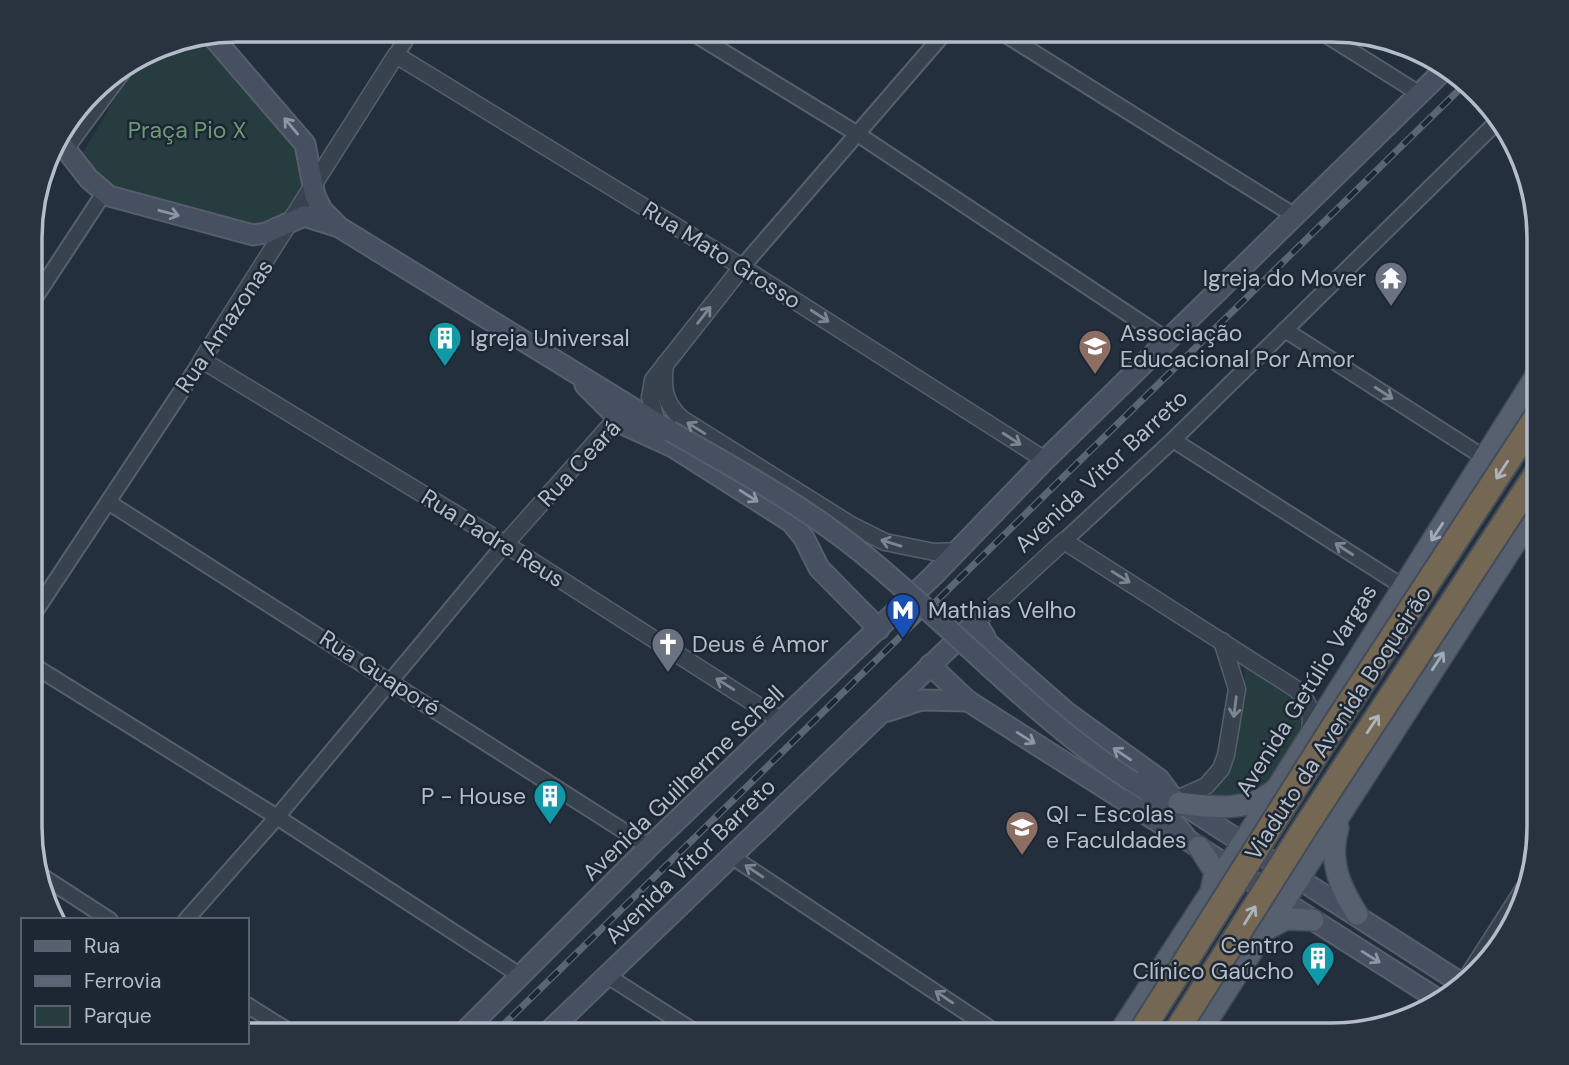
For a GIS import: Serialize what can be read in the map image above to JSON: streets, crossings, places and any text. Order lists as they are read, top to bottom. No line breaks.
{"streets":{"highway":["Viaduto da Avenida Boqueirão"],"main road":["Avenida Vitor Barreto","Avenida Getúlio Vargas","Avenida Guilherme Schell"],"street":["Rua Mato Grosso","Rua Amazonas","Rua Ceará","Rua Padre Reus","Rua Guaporé"]},"crossings":[["Rua Mato Grosso","Rua Amazonas"],["Rua Mato Grosso","Rua Ceará"],["Rua Mato Grosso","Avenida Guilherme Schell"],["Rua Amazonas","Rua Padre Reus"],["Rua Amazonas","Rua Guaporé"],["Rua Ceará","Rua Padre Reus"],["Rua Ceará","Rua Guaporé"],["Rua Padre Reus","Avenida Guilherme Schell"],["Rua Guaporé","Avenida Guilherme Schell"]],"one_way":["Rua Mato Grosso","Rua Padre Reus"],"parks":["Praça Pio X"],"places":{"temple":["Igreja do Mover"],"building":["Igreja Universal","P - House","Centro Clínico Gaúcho"],"school or university":["Associação Educacional Por Amor","QI - Escolas e Faculdades"],"metro station":["Mathias Velho"],"church":["Deus é Amor"]},"legend":["Rua","Ferrovia","Parque"]}
